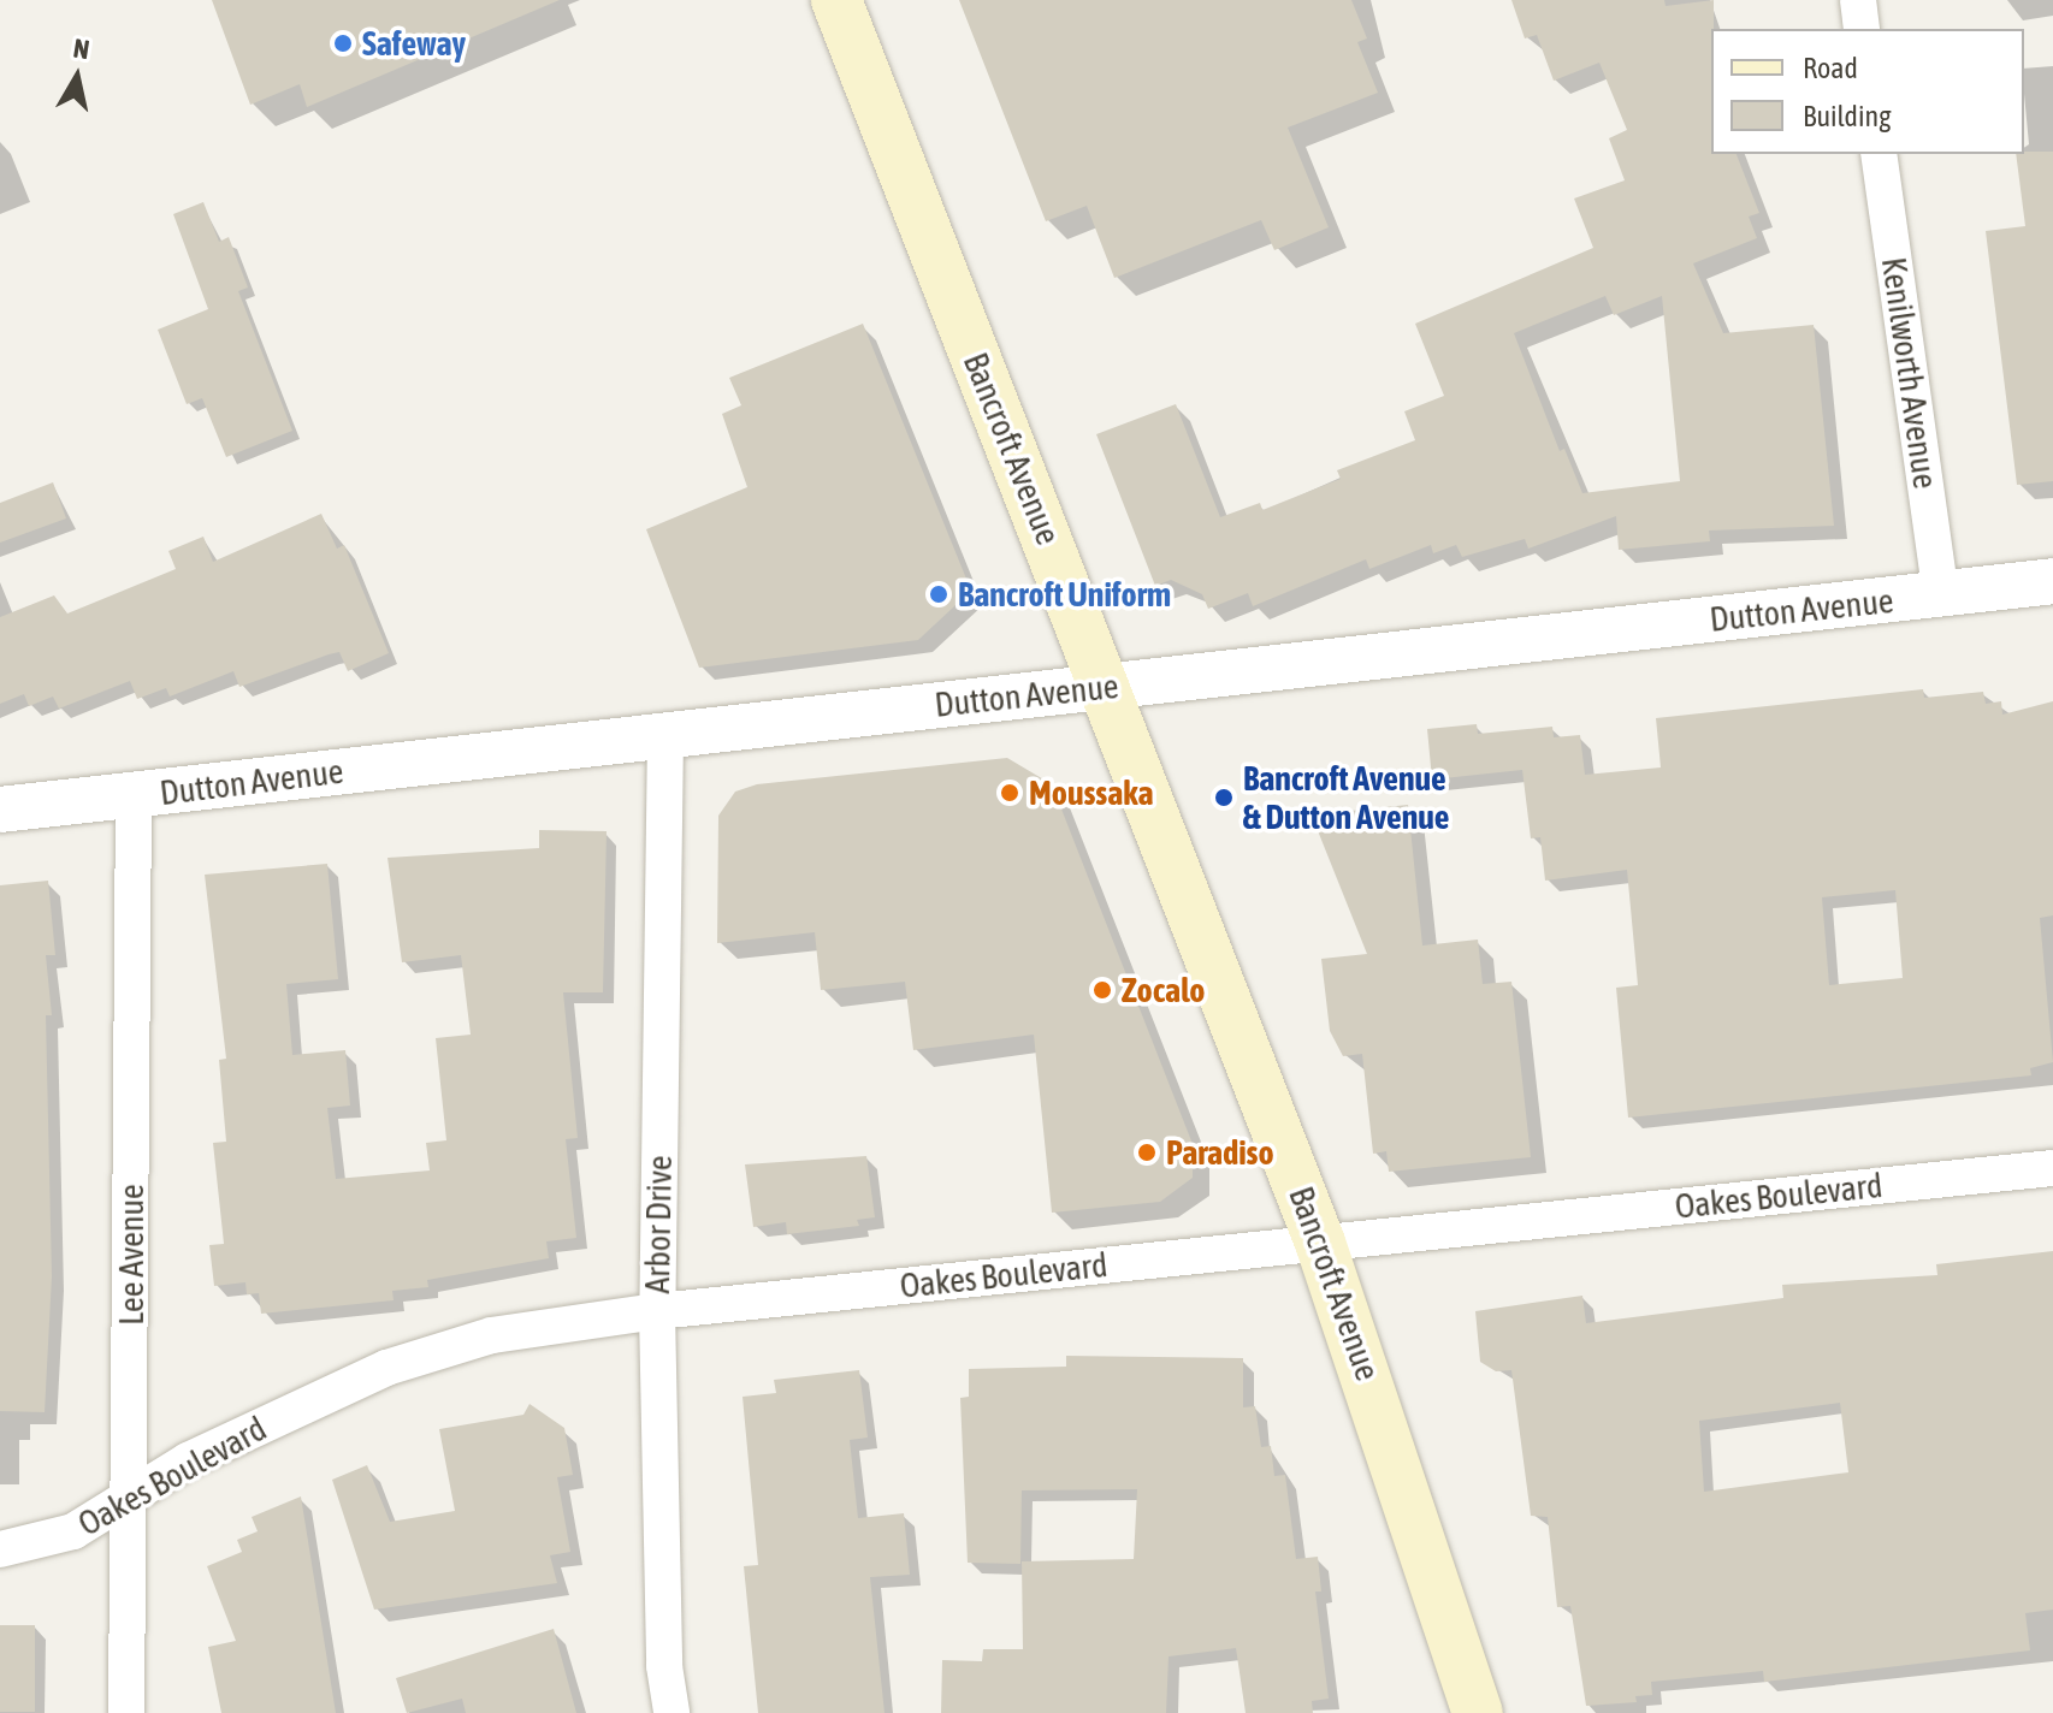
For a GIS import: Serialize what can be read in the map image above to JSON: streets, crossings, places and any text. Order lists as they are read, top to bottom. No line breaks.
{"streets":{"main road":["Bancroft Avenue"],"street":["Kenilworth Avenue","Dutton Avenue","Oakes Boulevard","Arbor Drive","Lee Avenue"]},"crossings":[["Kenilworth Avenue","Dutton Avenue"],["Bancroft Avenue","Dutton Avenue"],["Bancroft Avenue","Oakes Boulevard"],["Dutton Avenue","Arbor Drive"],["Dutton Avenue","Lee Avenue"],["Oakes Boulevard","Arbor Drive"],["Oakes Boulevard","Lee Avenue"]],"places":["Safeway","Bancroft Uniform","Moussaka","Bancroft Avenue & Dutton Avenue","Zocalo","Paradiso"],"legend":["Road","Building"],"north":"top"}
